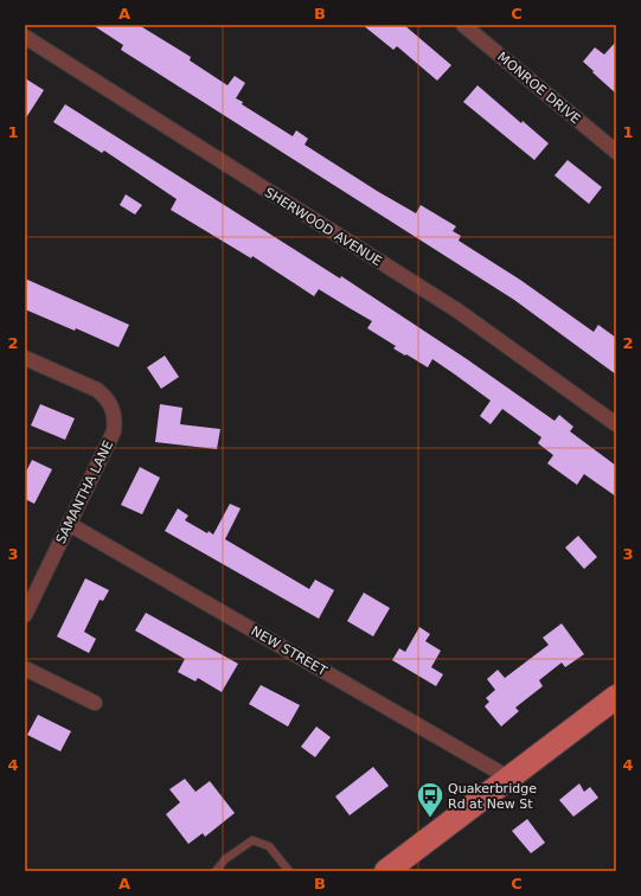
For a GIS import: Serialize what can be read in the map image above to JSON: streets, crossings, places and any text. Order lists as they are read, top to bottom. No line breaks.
{"streets":{"street":["MONROE DRIVE","SHERWOOD AVENUE","SAMANTHA LANE","NEW STREET"]},"crossings":[["SAMANTHA LANE","NEW STREET"]],"places":{"bus stop":["Quakerbridge Rd at New St"]},"grid":{"columns":["A","B","C"],"rows":["1","2","3","4"]}}
